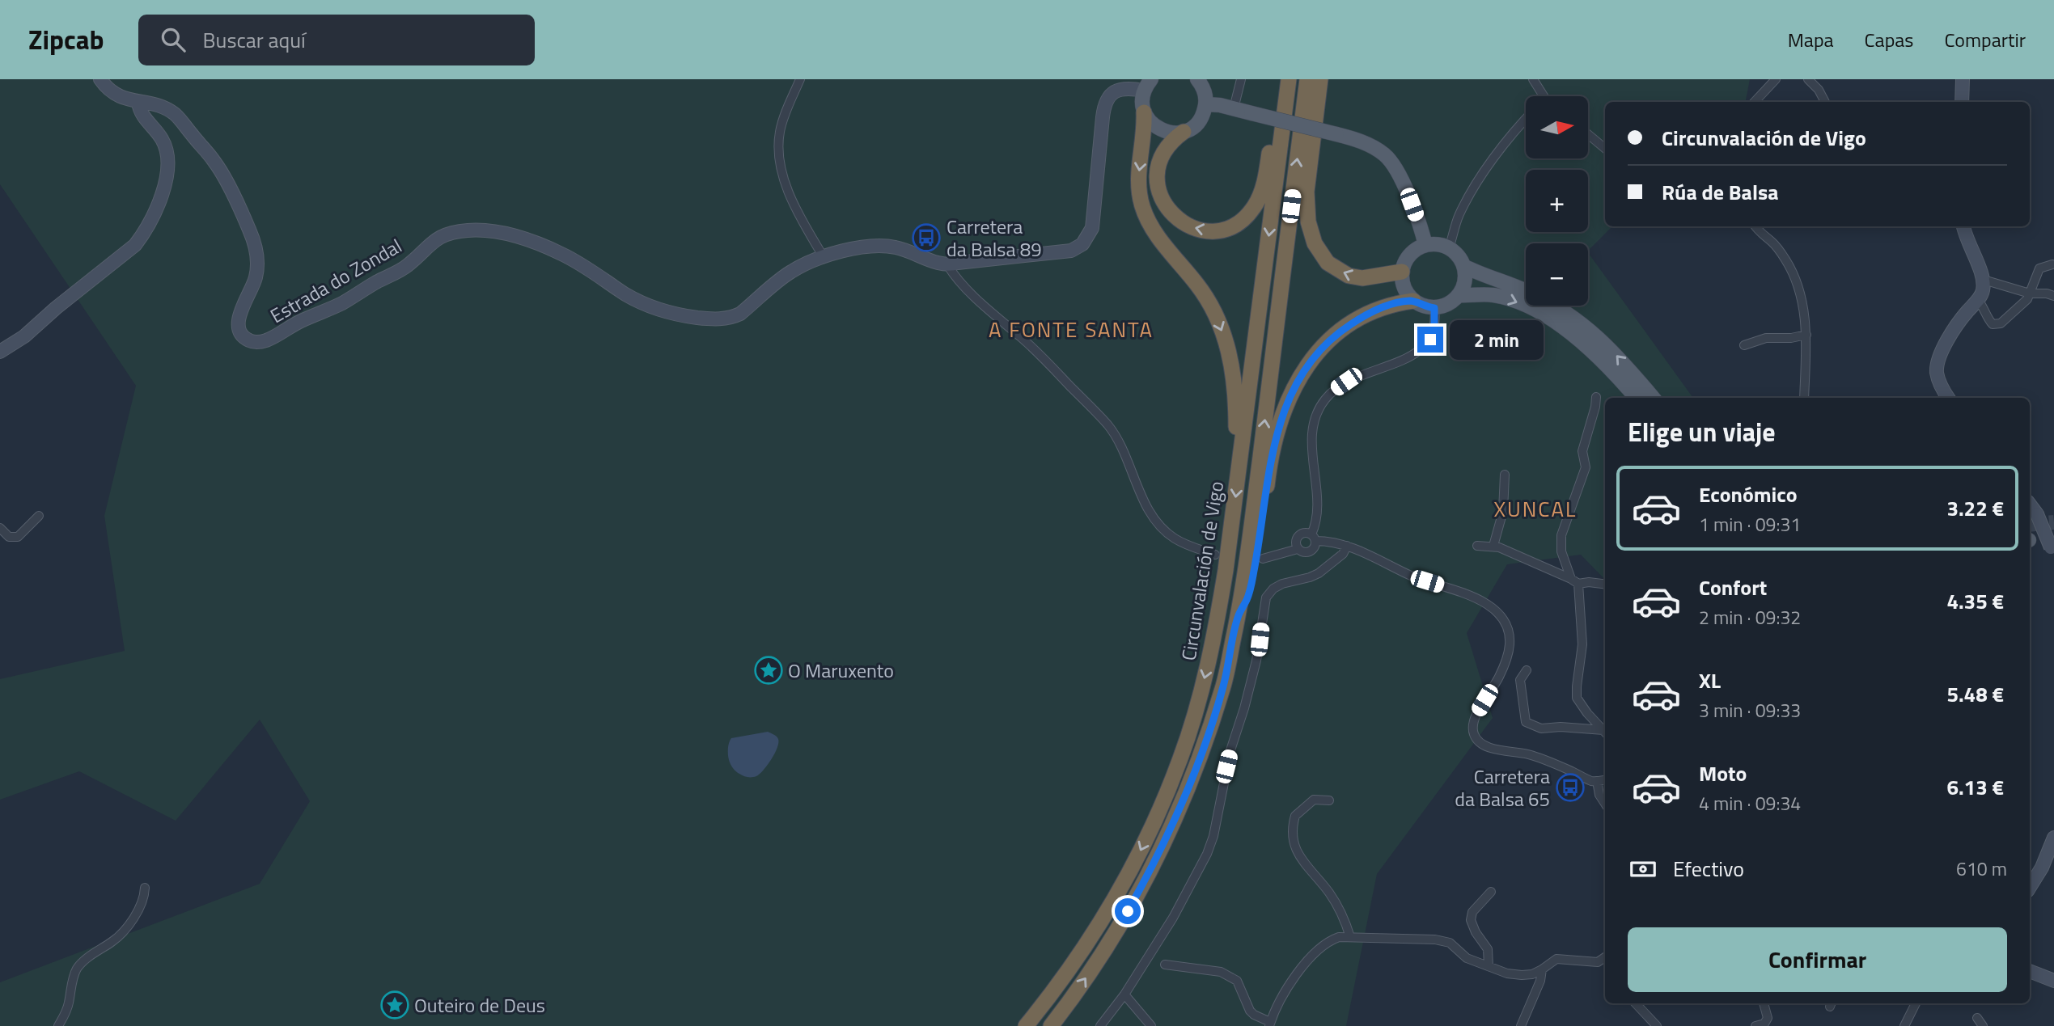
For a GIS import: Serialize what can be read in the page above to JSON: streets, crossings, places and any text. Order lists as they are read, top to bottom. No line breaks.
{"streets":{"highway":["Circunvalación de Vigo"],"street":["Estrada do Zondal"]},"districts":["A FONTE SANTA","XUNCAL"],"places":{"bus stop":["Carretera da Balsa 89","Carretera da Balsa 65"],"place":["O Maruxento","Outeiro de Deus"]},"north":"right","page":{"header":"Zipcab","search":"Buscar aquí","nav":["Mapa","Capas","Compartir"],"map_buttons":["+","−"],"banner":["Circunvalación de Vigo","Rúa de Balsa"],"bubble":"2 min","heading":"Elige un viaje","list":[{"name":"Económico","note":"1 min · 09:31","value":"3.22 €"},{"name":"Confort","note":"2 min · 09:32","value":"4.35 €"},{"name":"XL","note":"3 min · 09:33","value":"5.48 €"},{"name":"Moto","note":"4 min · 09:34","value":"6.13 €"}],"pay":["Efectivo","610 m"],"buttons":"Confirmar"}}
